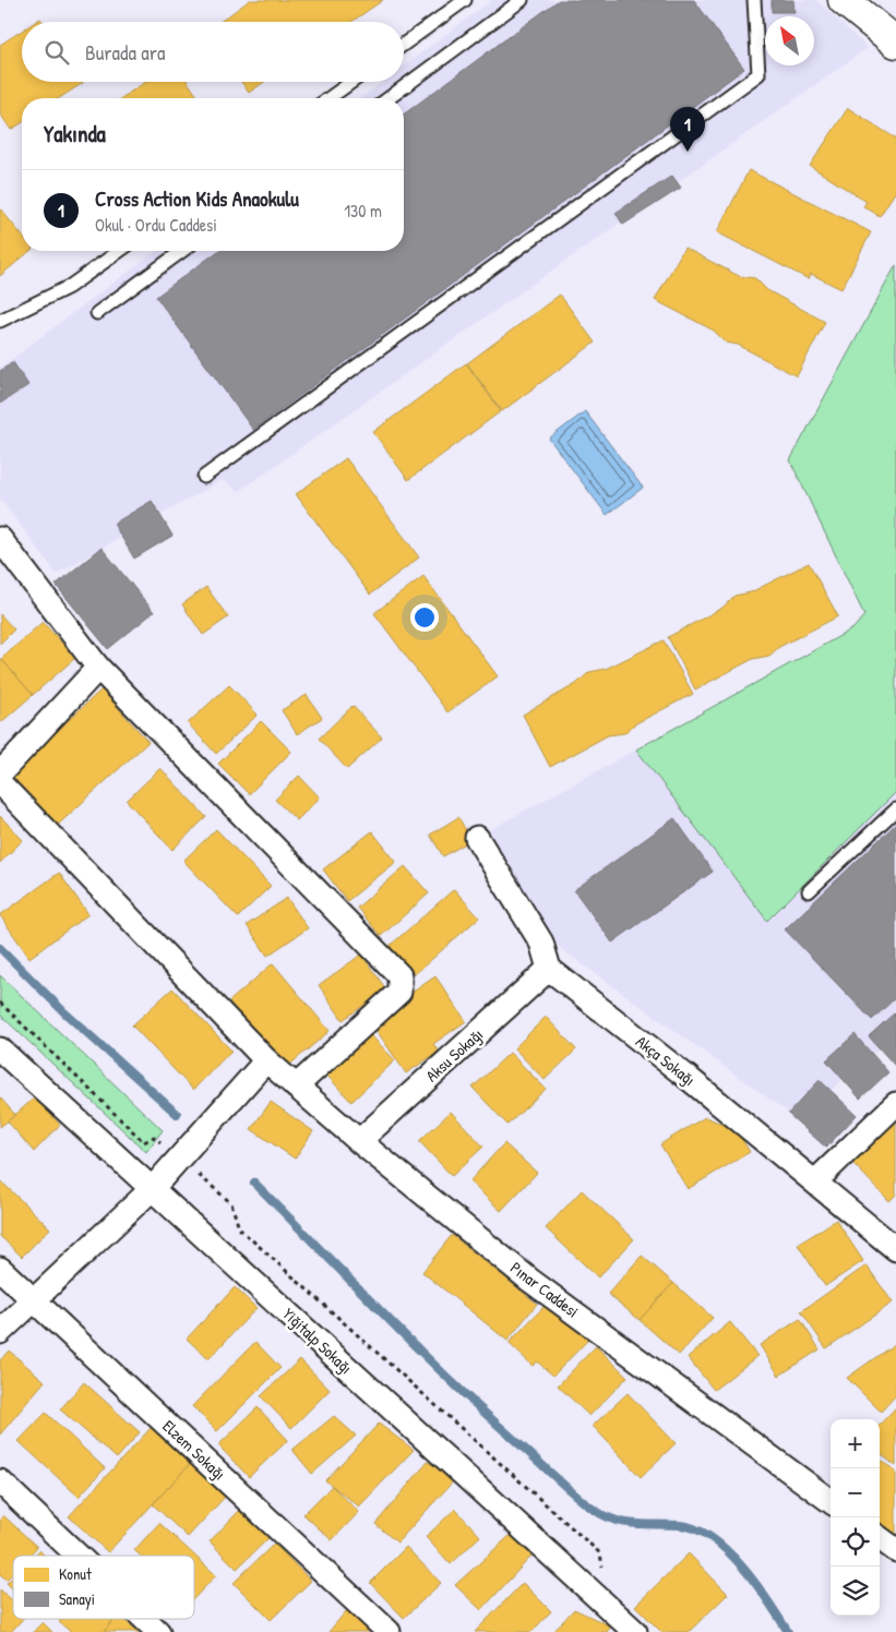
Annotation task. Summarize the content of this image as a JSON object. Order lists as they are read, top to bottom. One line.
{"streets":{"street":["Aksu Sokağı","Akça Sokağı","Pınar Caddesi","Yiğitalp Sokağı","Elzem Sokağı"]},"crossings":[["Aksu Sokağı","Akça Sokağı"],["Aksu Sokağı","Pınar Caddesi"]],"legend":["Konut","Sanayi"],"north":"top left","page":{"search":"Burada ara","heading":"Yakında","pins":"1","list":[{"mark":"1","name":"Cross Action Kids Anaokulu","note":"Okul · Ordu Caddesi","value":"130 m"}],"map_buttons":["+","−"]}}
